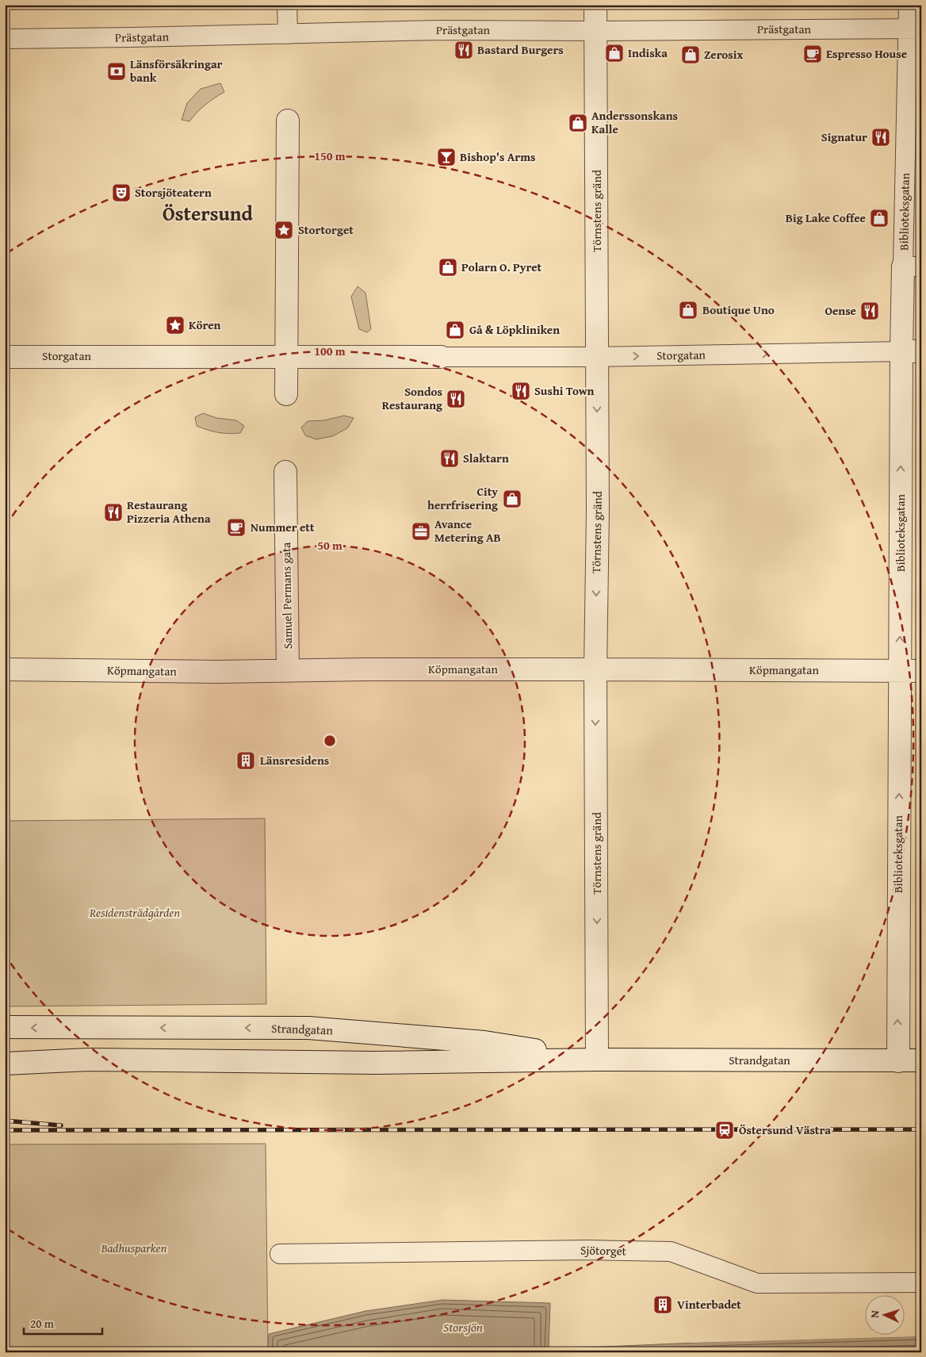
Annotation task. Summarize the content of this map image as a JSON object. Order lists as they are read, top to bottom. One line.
{"streets":{"street":["Prästgatan","Törnstens gränd","Biblioteksgatan","Storgatan","Samuel Permans gata","Köpmangatan","Strandgatan","Sjötorget"]},"crossings":[["Prästgatan","Törnstens gränd"],["Prästgatan","Biblioteksgatan"],["Törnstens gränd","Storgatan"],["Törnstens gränd","Köpmangatan"],["Törnstens gränd","Strandgatan"],["Biblioteksgatan","Storgatan"],["Biblioteksgatan","Köpmangatan"],["Biblioteksgatan","Strandgatan"],["Samuel Permans gata","Köpmangatan"]],"one_way":["Törnstens gränd","Biblioteksgatan"],"districts":["Östersund"],"water":["Storsjön"],"parks":["Residensträdgården","Badhusparken"],"places":{"restaurant":["Bastard Burgers","Signatur","Oense","Sushi Town","Sondos Restaurang","Slaktarn","Restaurang Pizzeria Athena"],"shop":["Indiska","Zerosix","Anderssonskans Kalle","Big Lake Coffee","Polarn O. Pyret","Boutique Uno","Gå & Löpkliniken","City herrfrisering"],"cafe":["Espresso House","Nummer ett"],"bank":["Länsförsäkringar bank"],"bar":["Bishop's Arms"],"theatre":["Storsjöteatern"],"place":["Stortorget","Kören"],"office":["Avance Metering AB"],"building":["Länsresidens","Vinterbadet"],"station":["Östersund Västra"]},"scale_bar":"20 m","north":"left","rings":["150 m","100 m","50 m"]}
